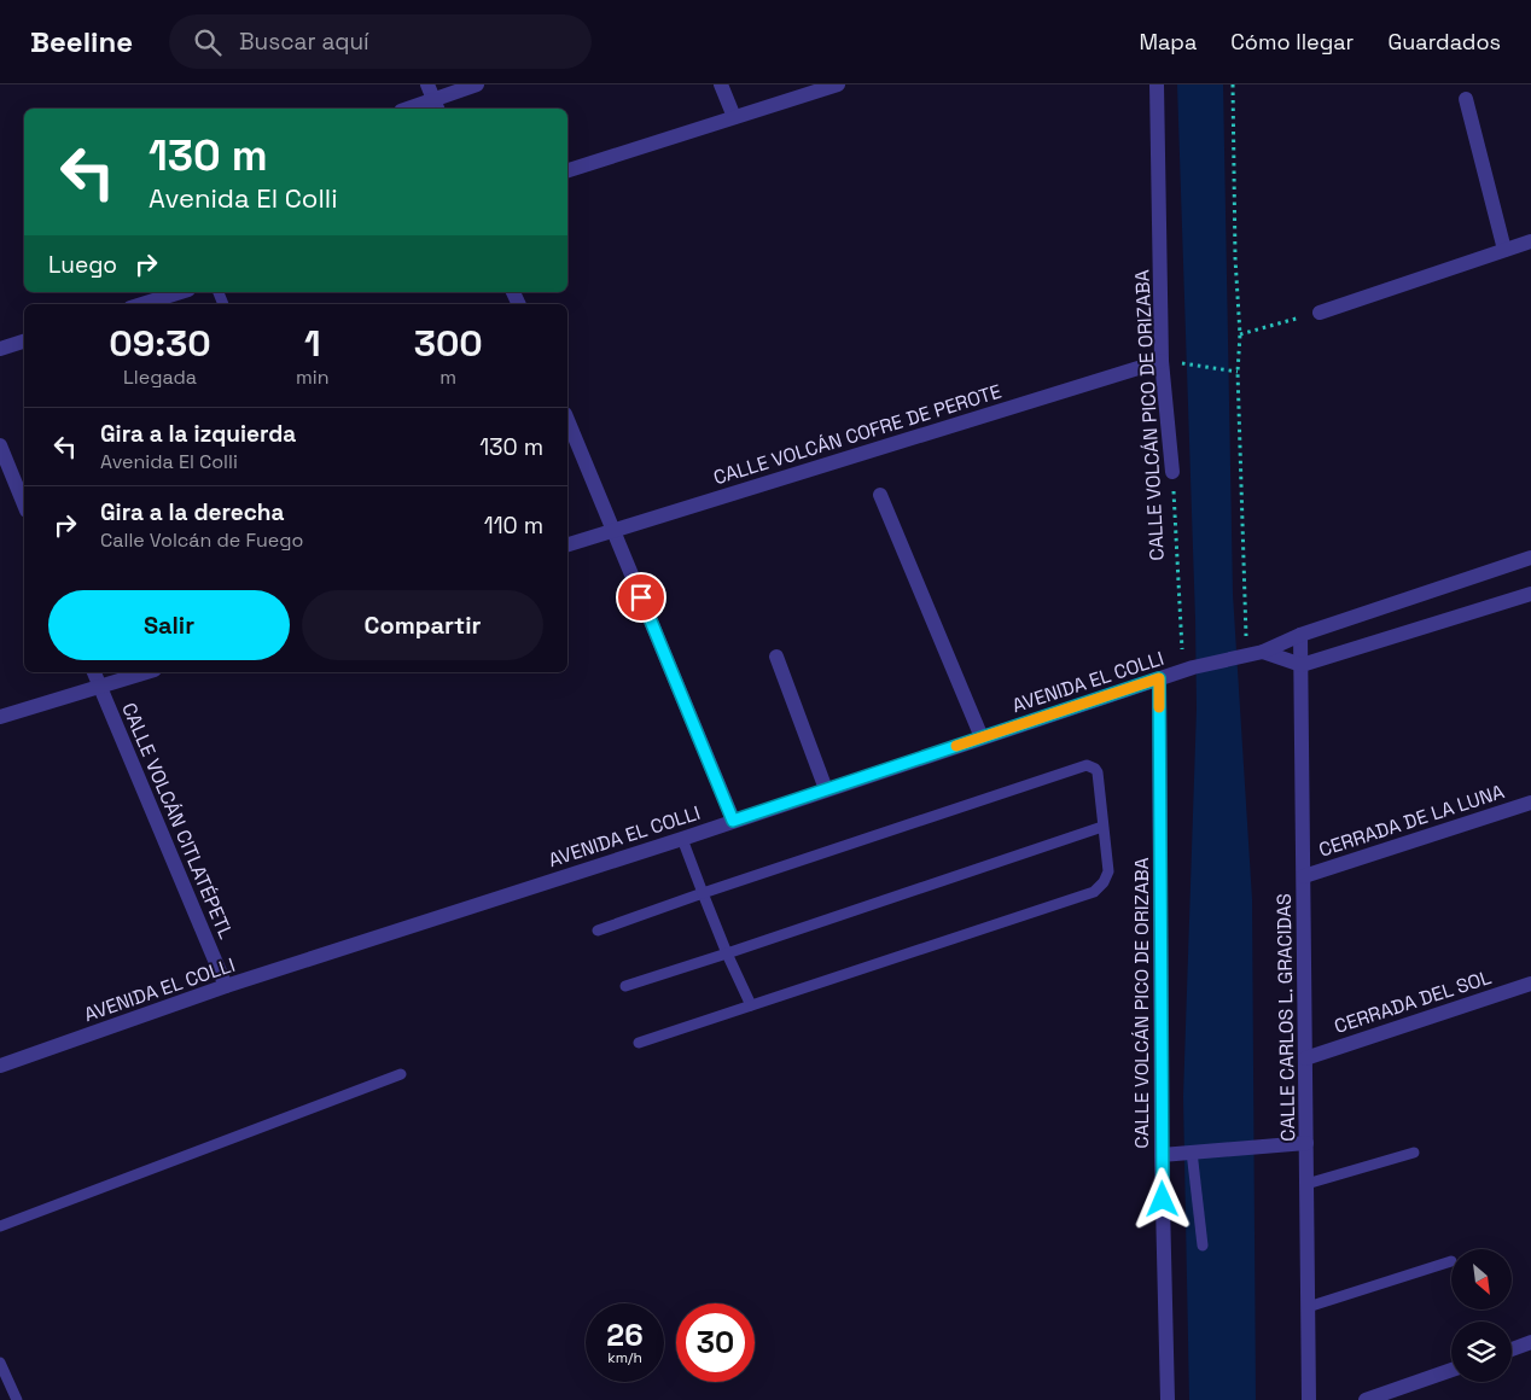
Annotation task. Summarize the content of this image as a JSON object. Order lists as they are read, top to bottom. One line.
{"streets":{"street":["CALLE VOLCÁN PICO DE ORIZABA","CALLE VOLCÁN COFRE DE PEROTE","AVENIDA EL COLLI","CALLE VOLCÁN CITLATÉPETL","CERRADA DE LA LUNA","CERRADA DEL SOL","CALLE CARLOS L. GRACIDAS"]},"crossings":[["CALLE VOLCÁN PICO DE ORIZABA","CALLE VOLCÁN COFRE DE PEROTE"],["CALLE VOLCÁN PICO DE ORIZABA","AVENIDA EL COLLI"],["AVENIDA EL COLLI","CALLE VOLCÁN CITLATÉPETL"],["AVENIDA EL COLLI","CALLE CARLOS L. GRACIDAS"],["CERRADA DE LA LUNA","CALLE CARLOS L. GRACIDAS"],["CERRADA DEL SOL","CALLE CARLOS L. GRACIDAS"]],"north":"bottom right","page":{"header":"Beeline","search":"Buscar aquí","nav":["Mapa","Cómo llegar","Guardados"],"turn":["130 m","Avenida El Colli"],"then":"Luego","eta":["09:30","Llegada","1","min","300","m"],"list":[{"name":"Gira a la izquierda","note":"Avenida El Colli","value":"130 m"},{"name":"Gira a la derecha","note":"Calle Volcán de Fuego","value":"110 m"}],"buttons":["Salir","Compartir"],"speed":"26 km/h","limit":"30"}}
